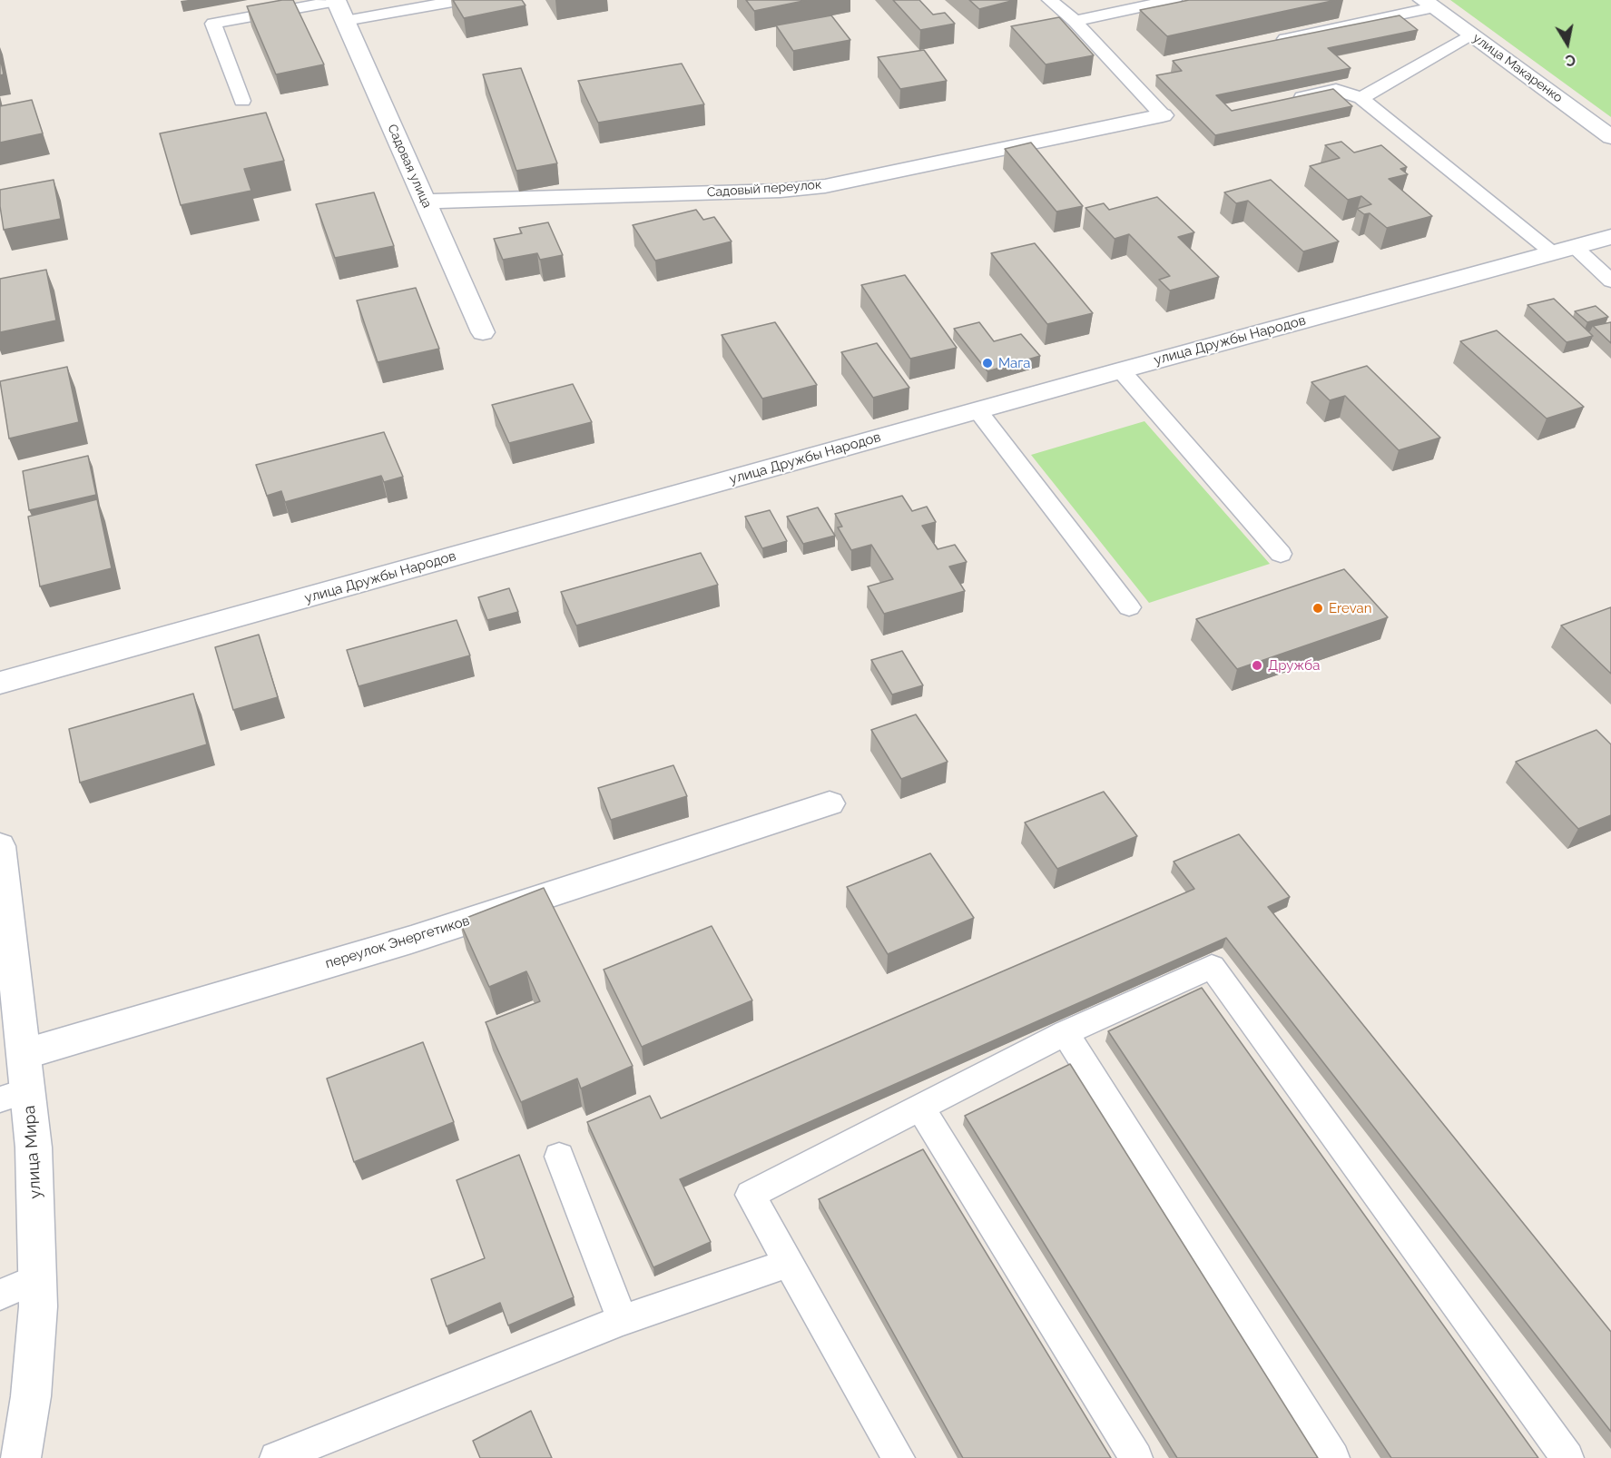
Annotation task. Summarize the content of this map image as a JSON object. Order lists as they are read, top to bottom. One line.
{"streets":{"street":["улица Макаренко","Садовая улица","Садовый переулок","улица Дружбы Народов","переулок Энергетиков","улица Мира"]},"crossings":[["Садовая улица","Садовый переулок"],["переулок Энергетиков","улица Мира"]],"places":["Мага","Erevan","Дружба"],"north":"bottom"}
